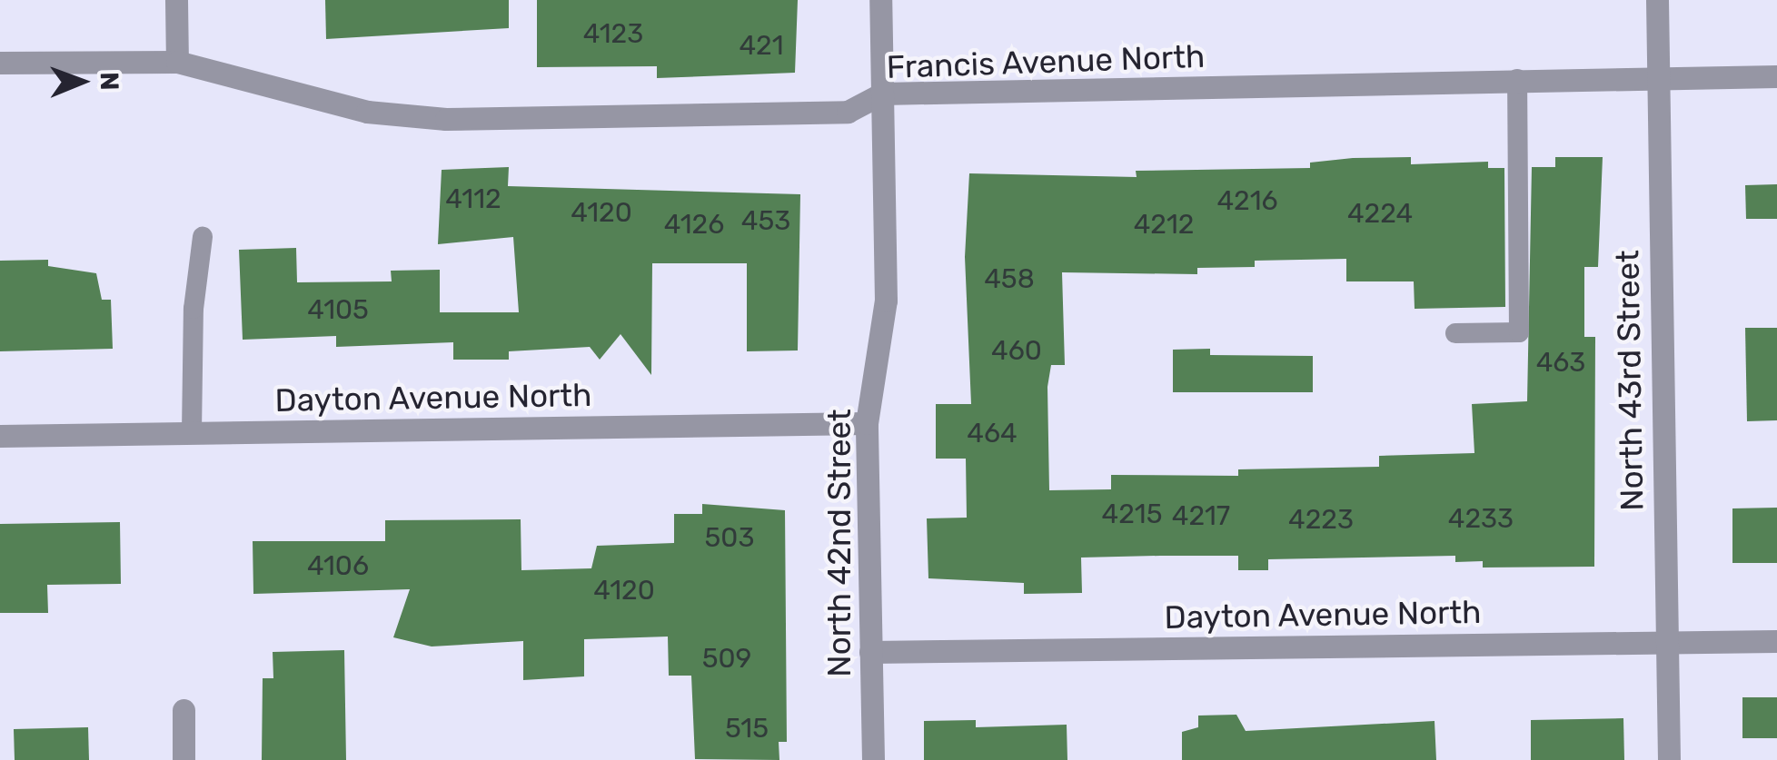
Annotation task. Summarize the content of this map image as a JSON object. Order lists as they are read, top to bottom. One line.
{"streets":{"street":["Francis Avenue North","North 43rd Street","Dayton Avenue North","North 42nd Street"]},"crossings":[["Francis Avenue North","North 43rd Street"],["Francis Avenue North","North 42nd Street"],["North 43rd Street","Dayton Avenue North"],["Dayton Avenue North","North 42nd Street"]],"house_numbers":["4123","421","4112","4216","4120","4224","453","4126","4212","458","4105","460","463","464","4215","4217","4233","4223","503","4106","4120","509","515"],"north":"right"}
